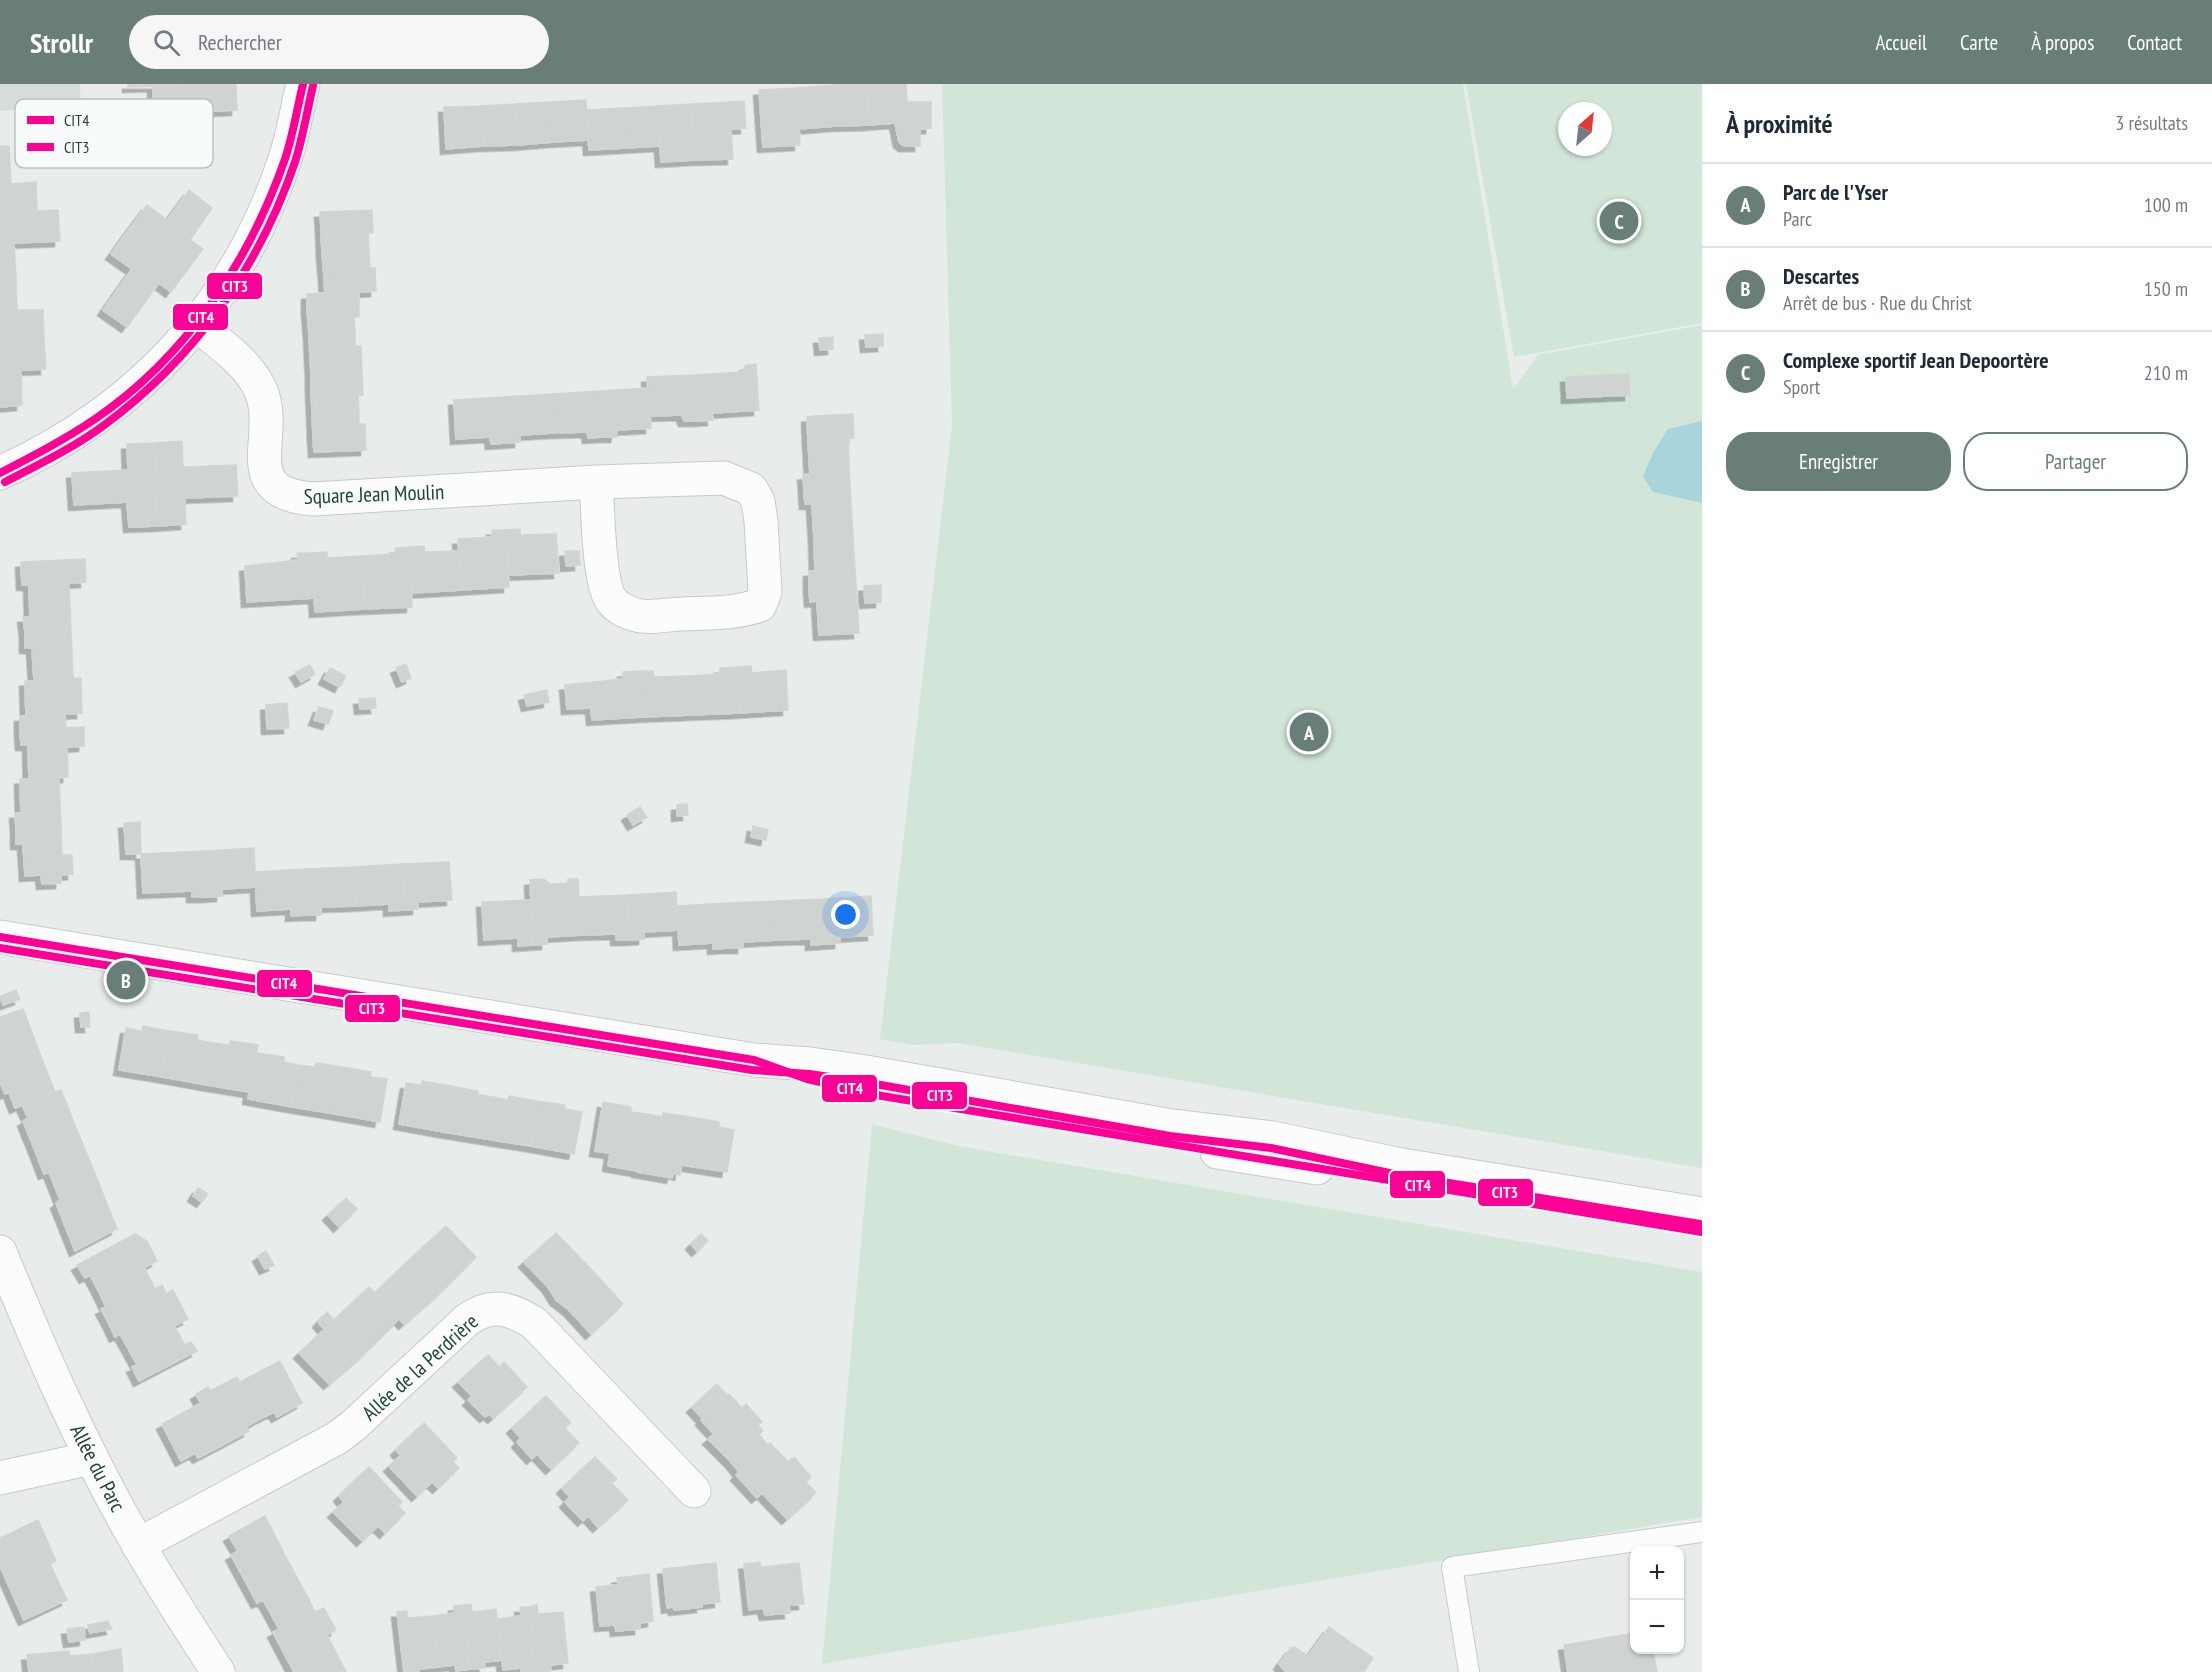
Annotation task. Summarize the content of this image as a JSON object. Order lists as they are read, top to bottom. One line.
{"streets":{"street":["Square Jean Moulin","Allée de la Perdrière","Allée du Parc"]},"crossings":[["Allée de la Perdrière","Allée du Parc"]],"lines":["transit line CIT4","transit line CIT3"],"legend":["CIT4","CIT3"],"north":"top right","page":{"header":"Strollr","search":"Rechercher","nav":["Accueil","Carte","À propos","Contact"],"heading":["À proximité","3 résultats"],"list":[{"mark":"A","name":"Parc de l'Yser","note":"Parc","value":"100 m"},{"mark":"B","name":"Descartes","note":"Arrêt de bus · Rue du Christ","value":"150 m"},{"mark":"C","name":"Complexe sportif Jean Depoortère","note":"Sport","value":"210 m"}],"pins":["C","A","B"],"buttons":["Enregistrer","Partager"],"map_buttons":["+","−"]}}
